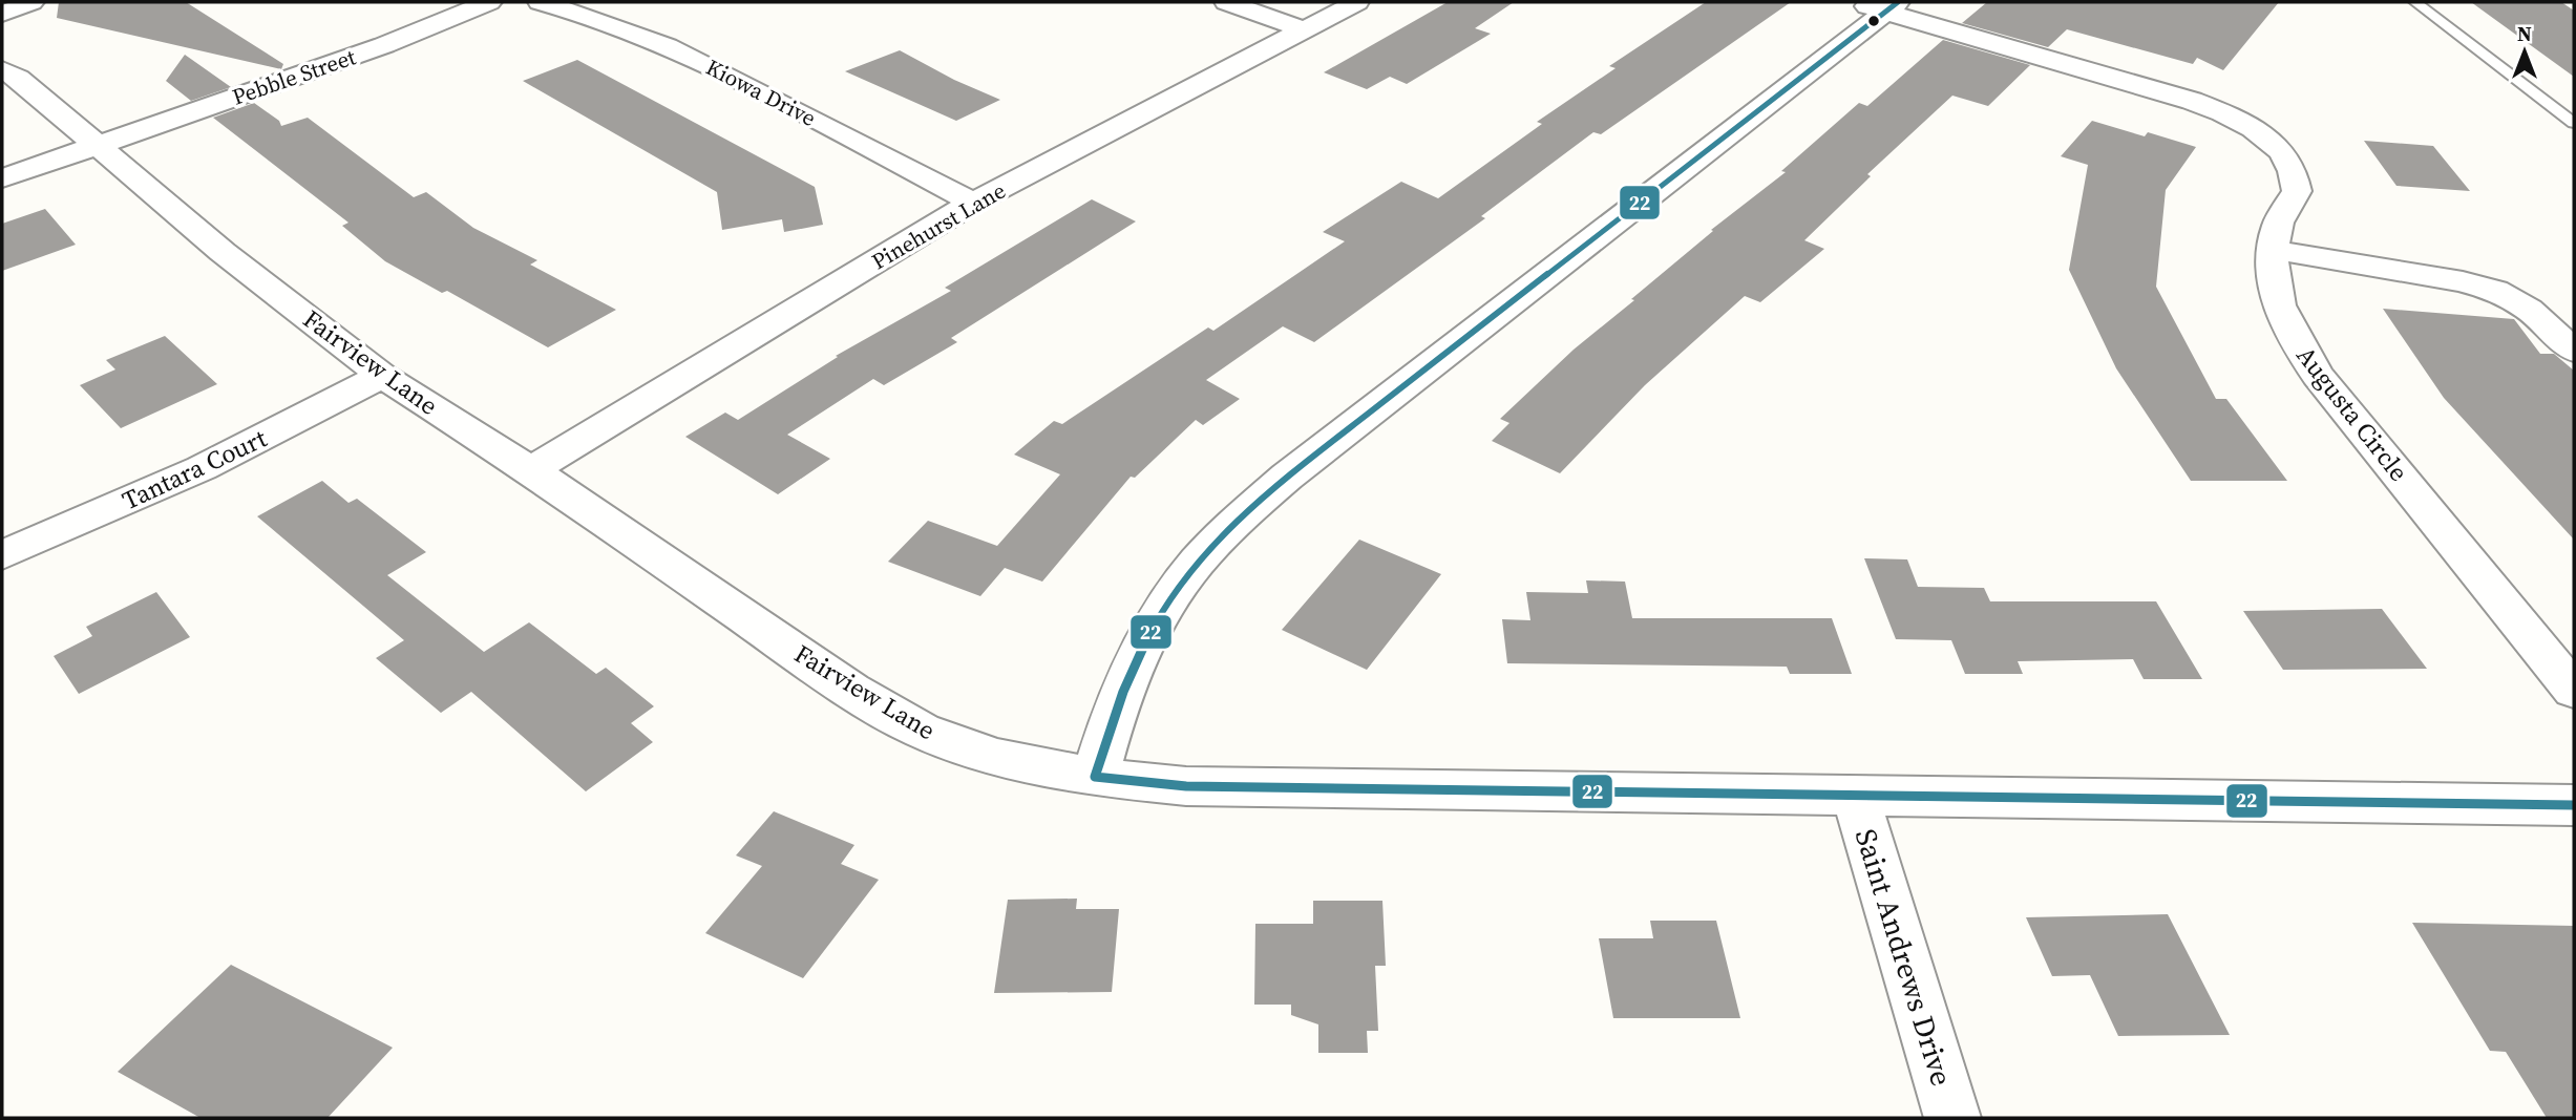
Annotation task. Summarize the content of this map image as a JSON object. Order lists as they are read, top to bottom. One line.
{"streets":{"street":["Pebble Street","Kiowa Drive","Pinehurst Lane","Fairview Lane","Augusta Circle","Tantara Court","Saint Andrews Drive"]},"crossings":[["Pebble Street","Fairview Lane"],["Kiowa Drive","Pinehurst Lane"],["Pinehurst Lane","Fairview Lane"],["Fairview Lane","Tantara Court"],["Fairview Lane","Saint Andrews Drive"]],"lines":["transit line 22"],"north":"top"}
